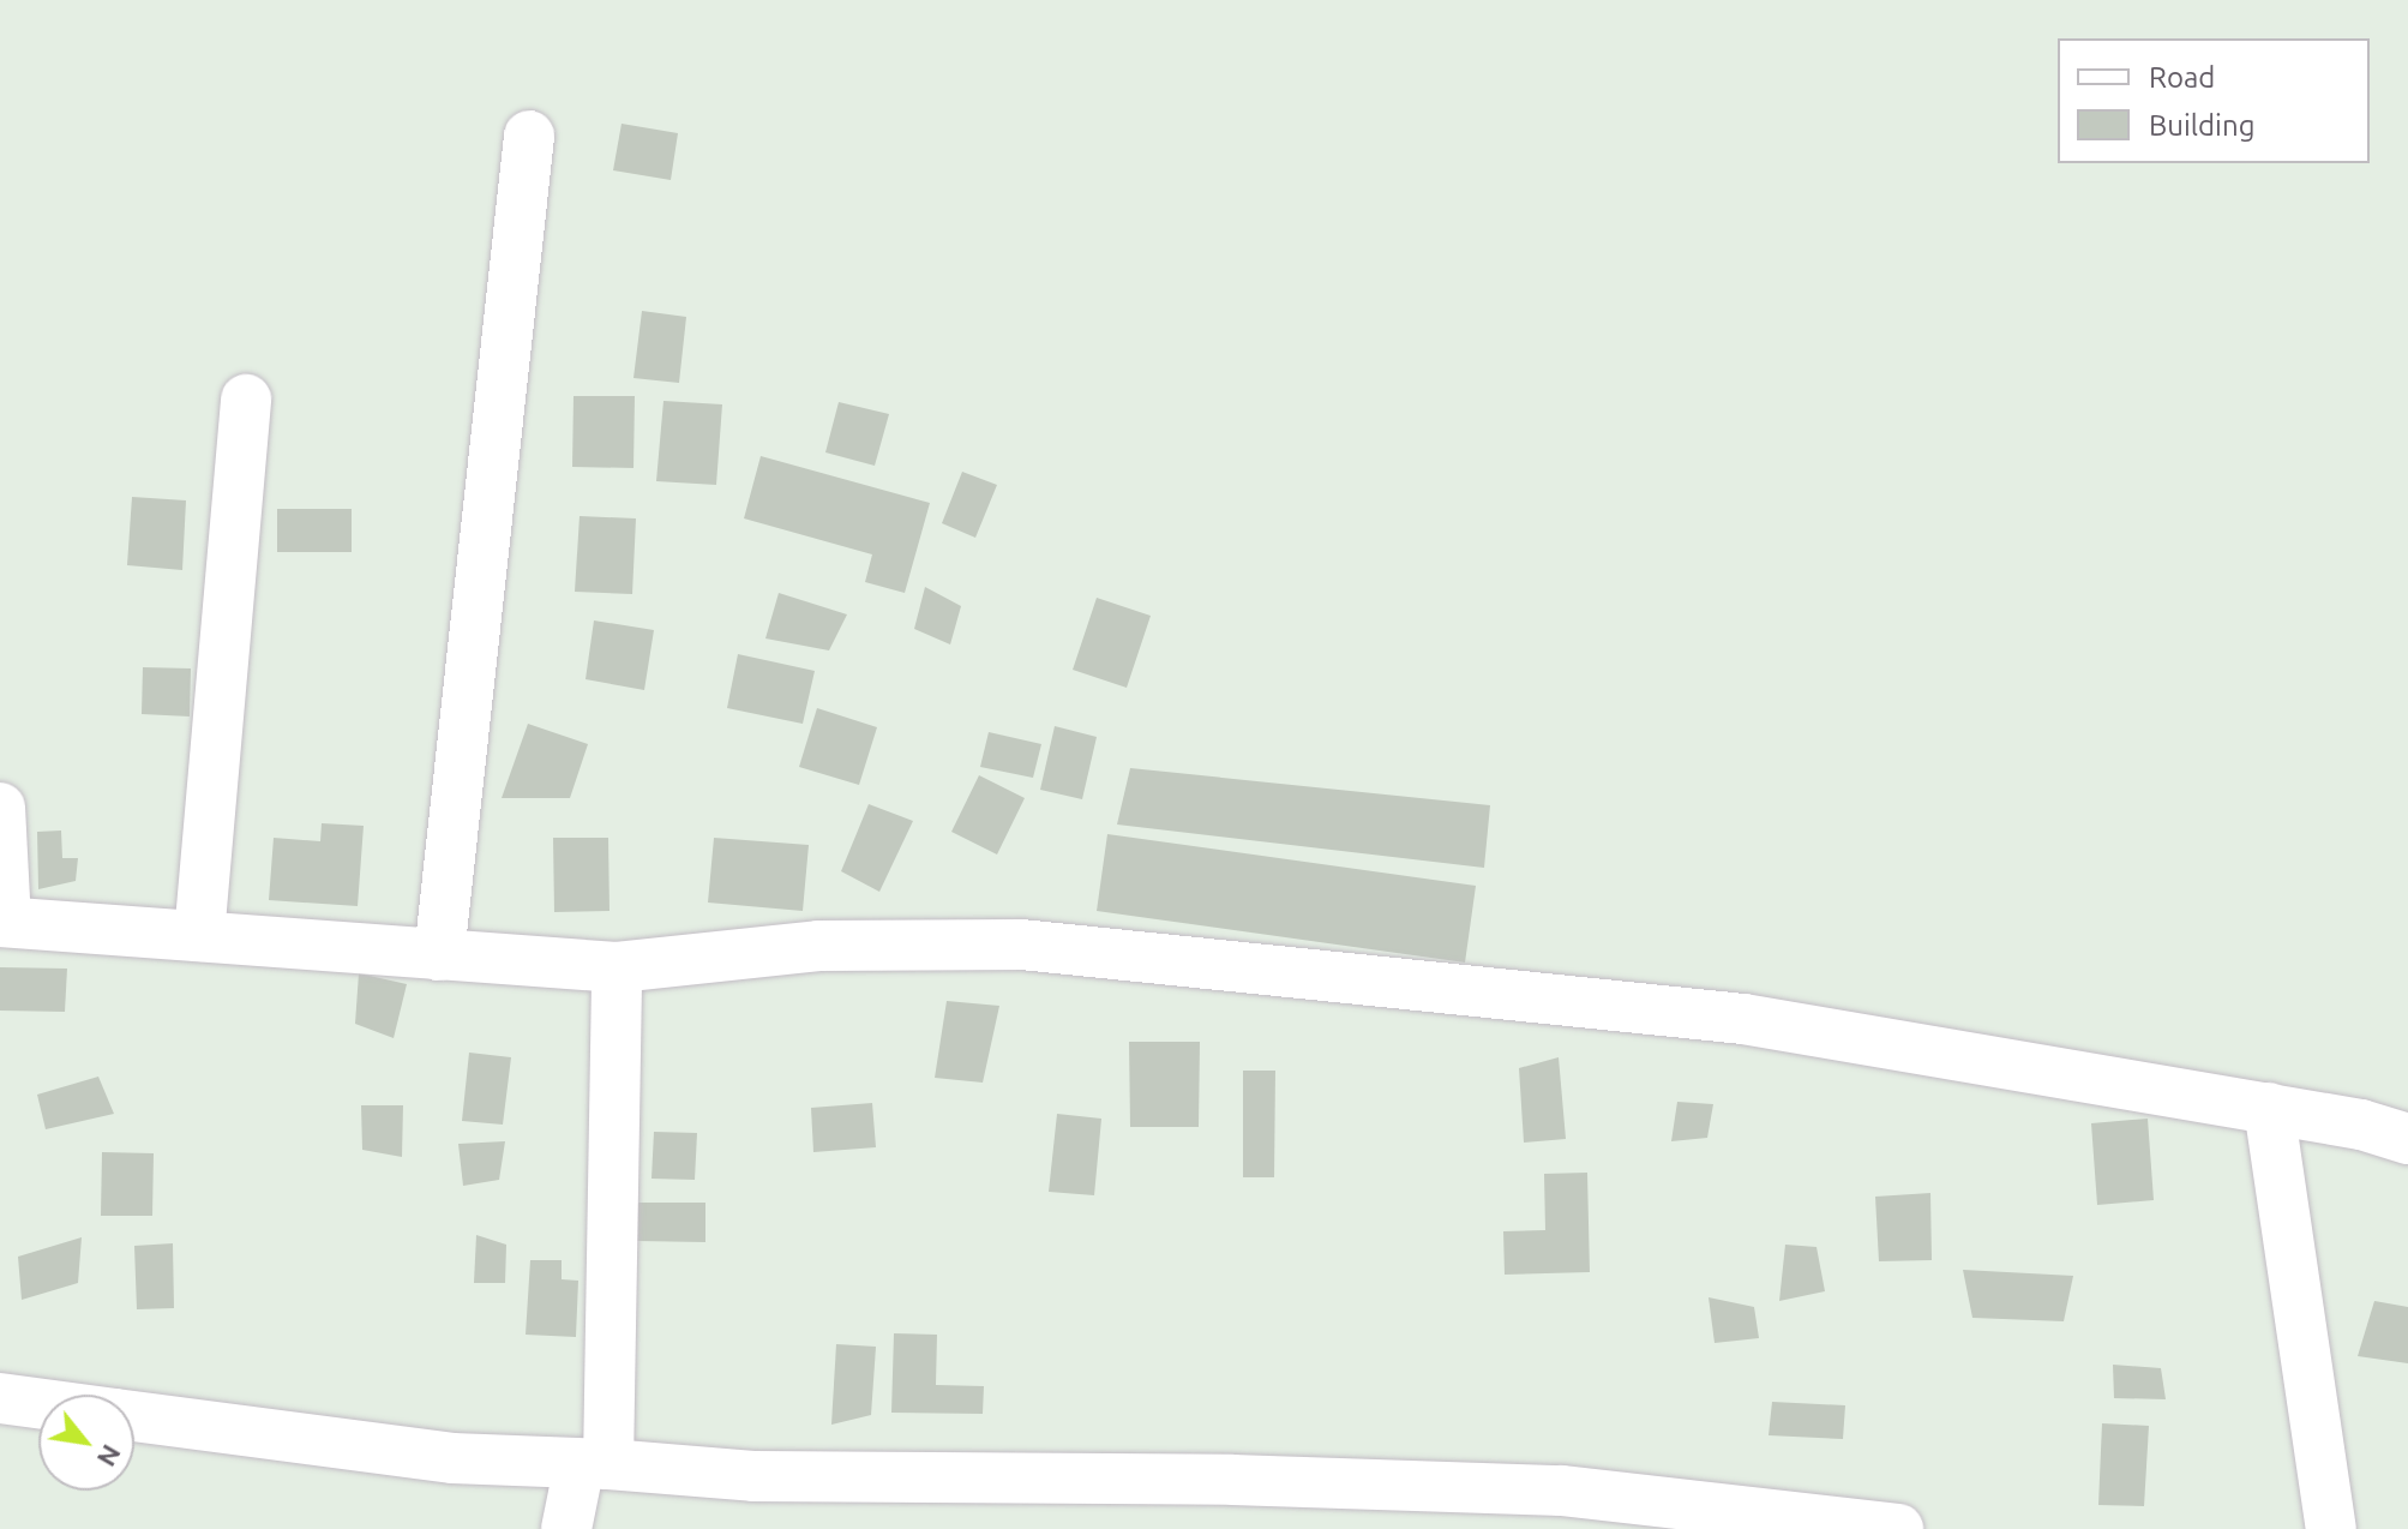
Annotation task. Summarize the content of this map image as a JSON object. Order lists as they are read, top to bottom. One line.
{"legend":["Road","Building"],"north":"bottom right"}
